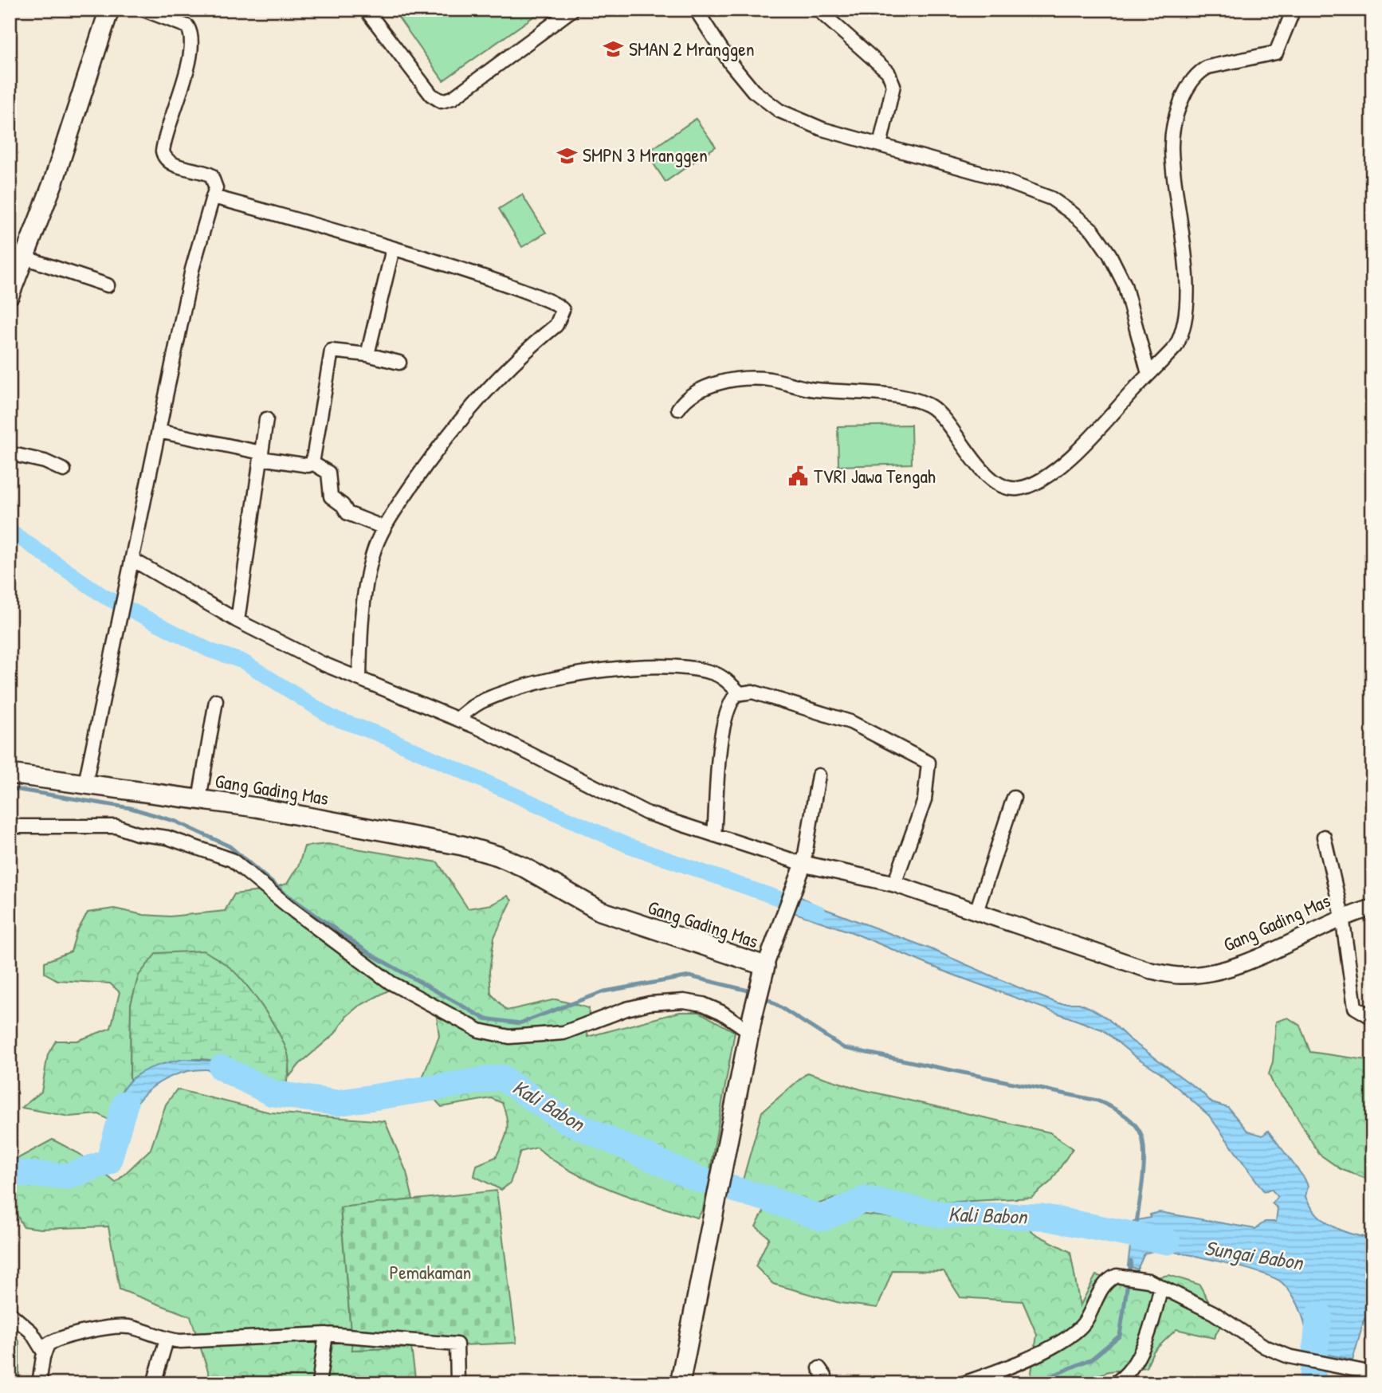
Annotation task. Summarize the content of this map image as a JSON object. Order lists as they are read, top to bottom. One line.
{"streets":{"main road":["Gang Gading Mas"]},"water":["Kali Babon","Sungai Babon"],"parks":["Pemakaman"],"places":{"school or university":["SMAN 2 Mranggen","SMPN 3 Mranggen"],"public building":["TVRI Jawa Tengah"]}}
